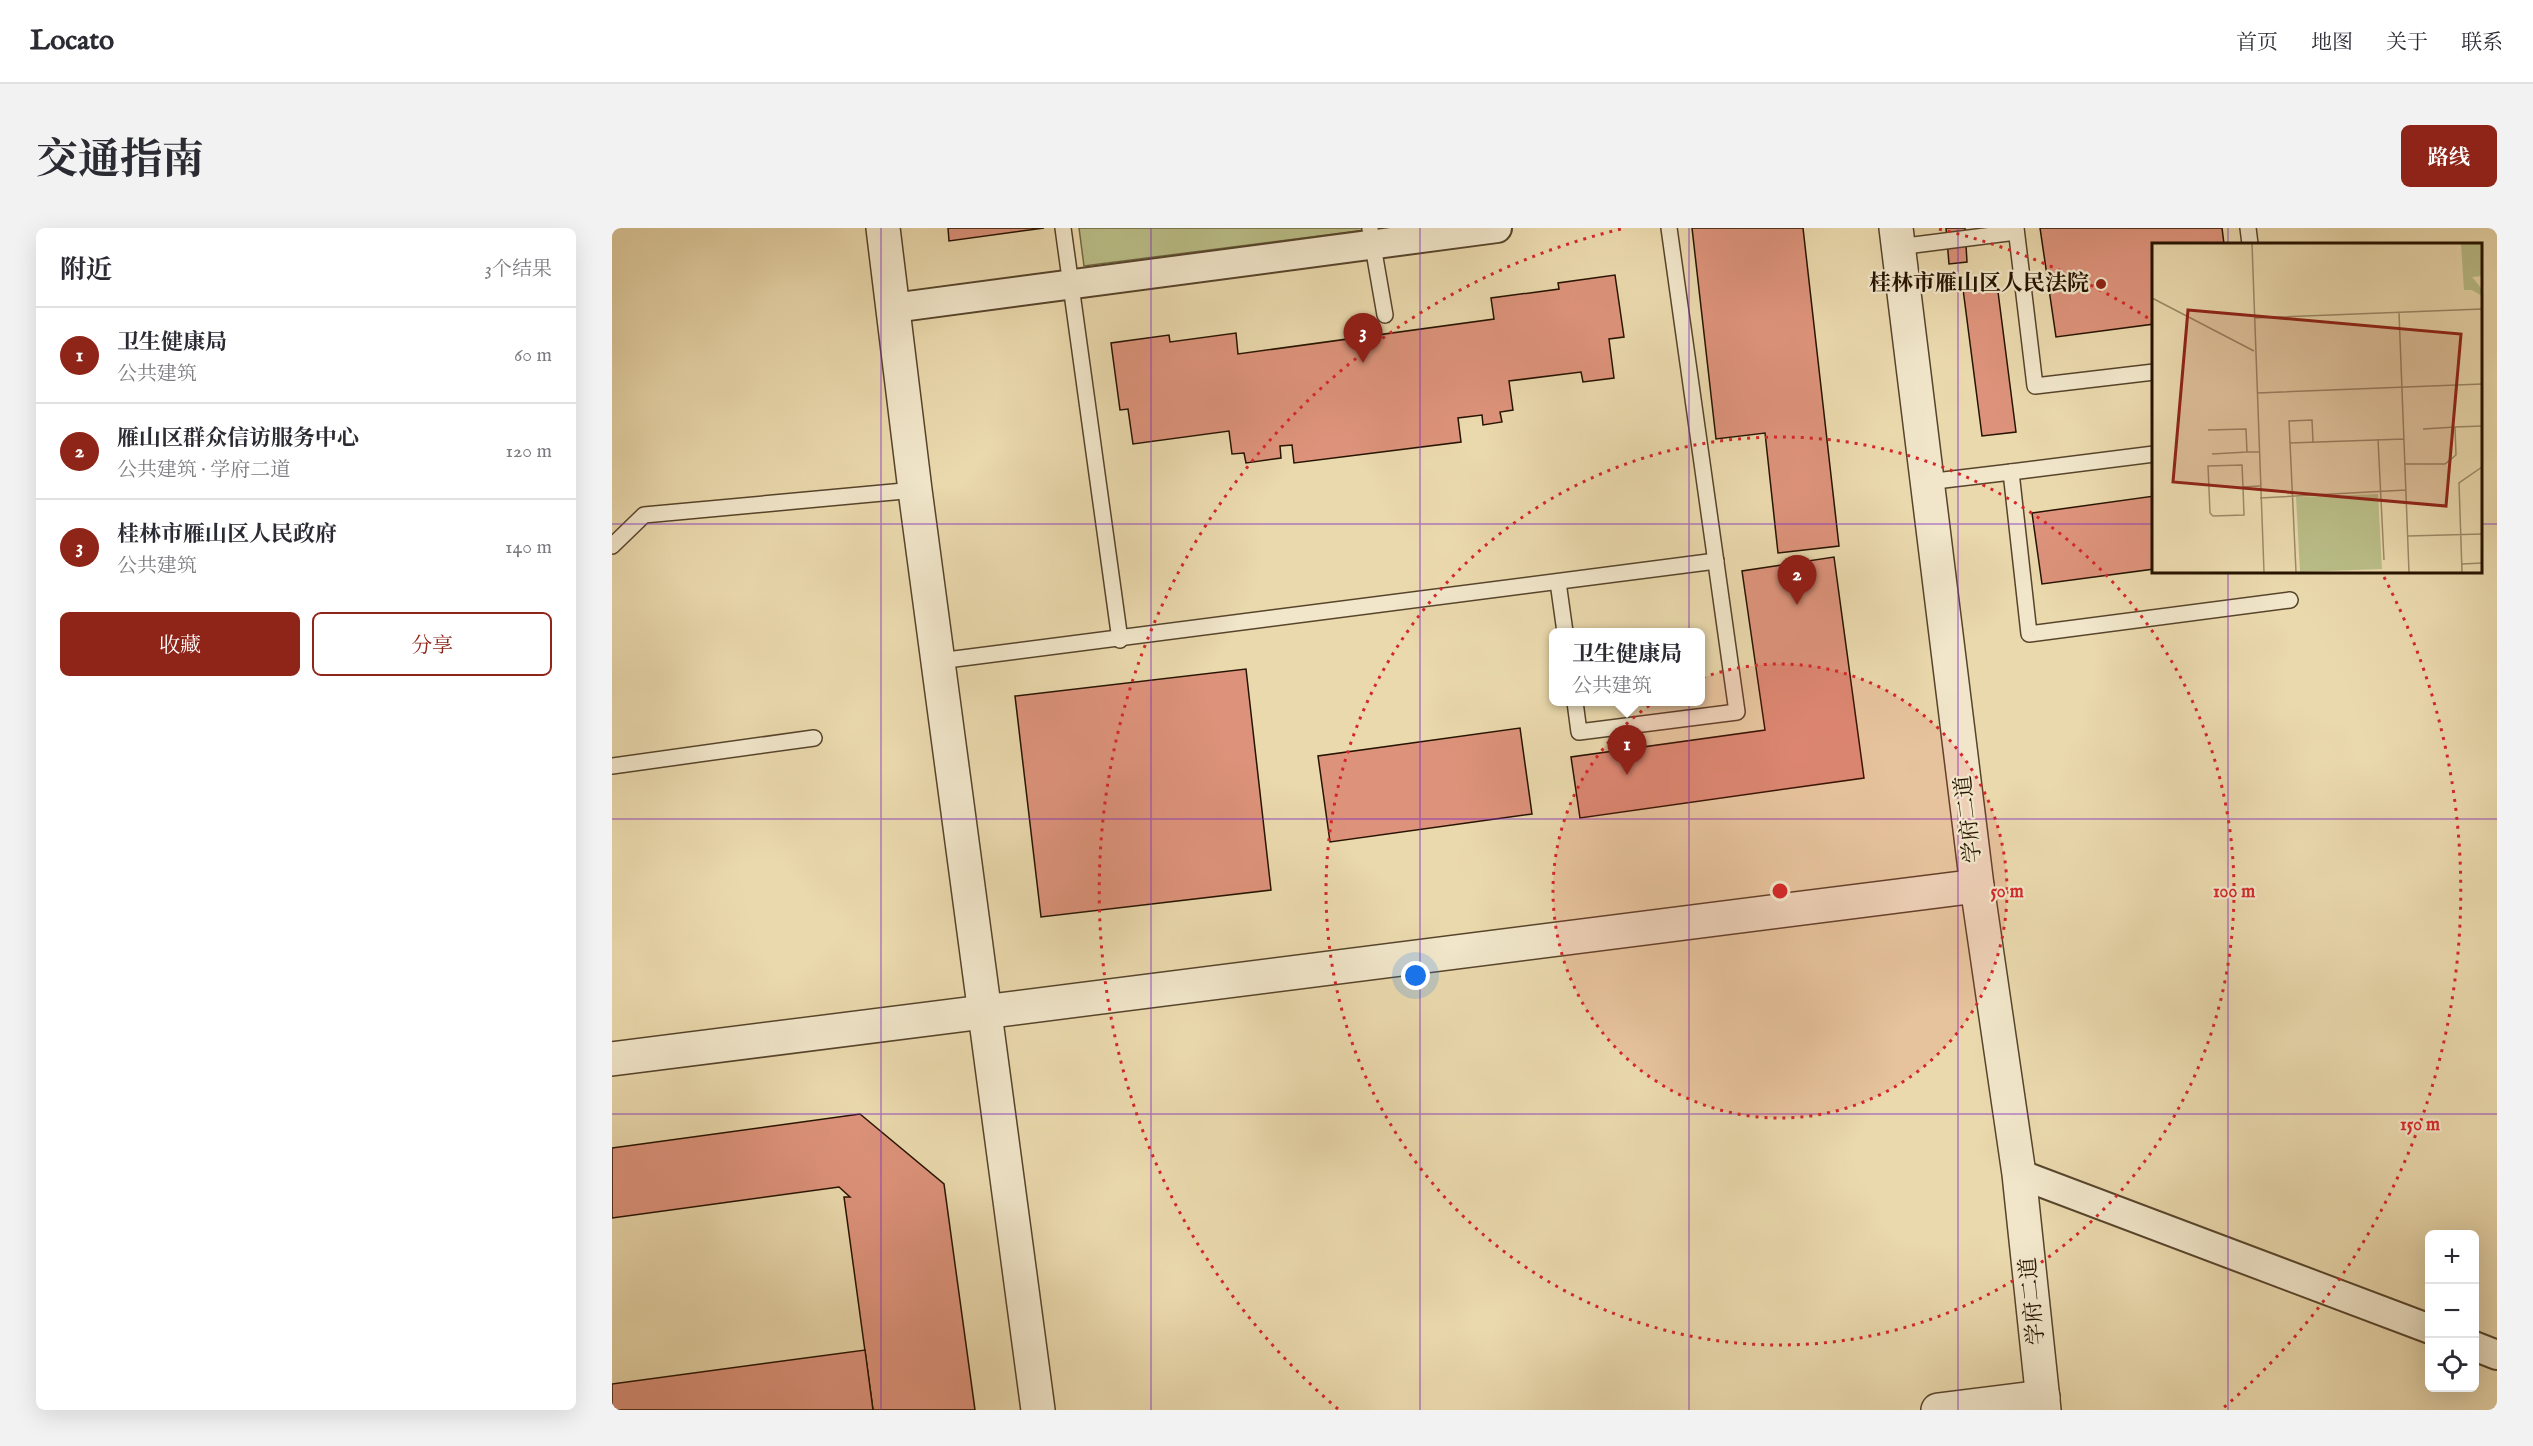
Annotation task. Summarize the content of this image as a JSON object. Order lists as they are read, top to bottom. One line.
{"streets":{"street":["学府二道"]},"places":["桂林市雁山区人民法院"],"page":{"header":"Locato","nav":["首页","地图","关于","联系"],"title":"交通指南","buttons":["路线",["收藏","分享"]],"heading":["附近","3个结果"],"list":[{"mark":"1","name":"卫生健康局","note":"公共建筑","value":"60 m"},{"mark":"2","name":"雁山区群众信访服务中心","note":"公共建筑 · 学府二道","value":"120 m"},{"mark":"3","name":"桂林市雁山区人民政府","note":"公共建筑","value":"140 m"}],"pins":["3","2","1"],"popup":["卫生健康局","公共建筑"],"map_buttons":["+","−"]},"rings":["50 m","100 m","150 m"]}
